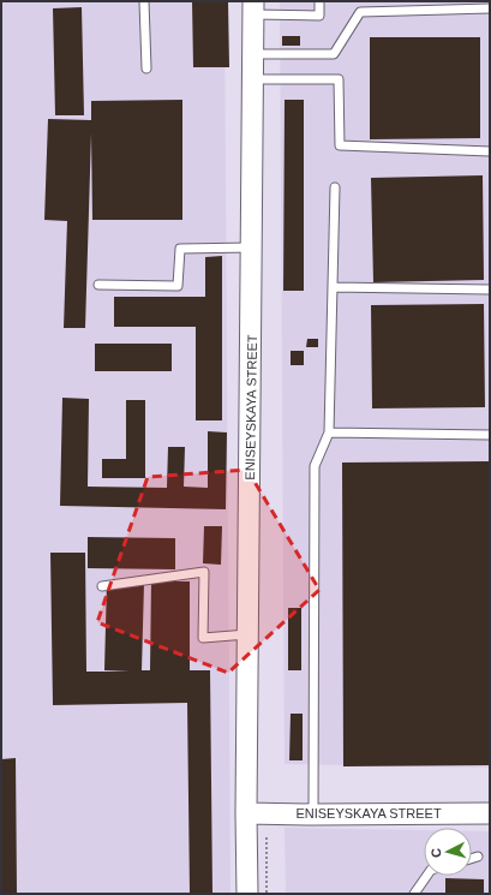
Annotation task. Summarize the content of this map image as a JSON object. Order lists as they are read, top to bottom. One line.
{"streets":{"street":["ENISEYSKAYA STREET"]},"north":"left"}
